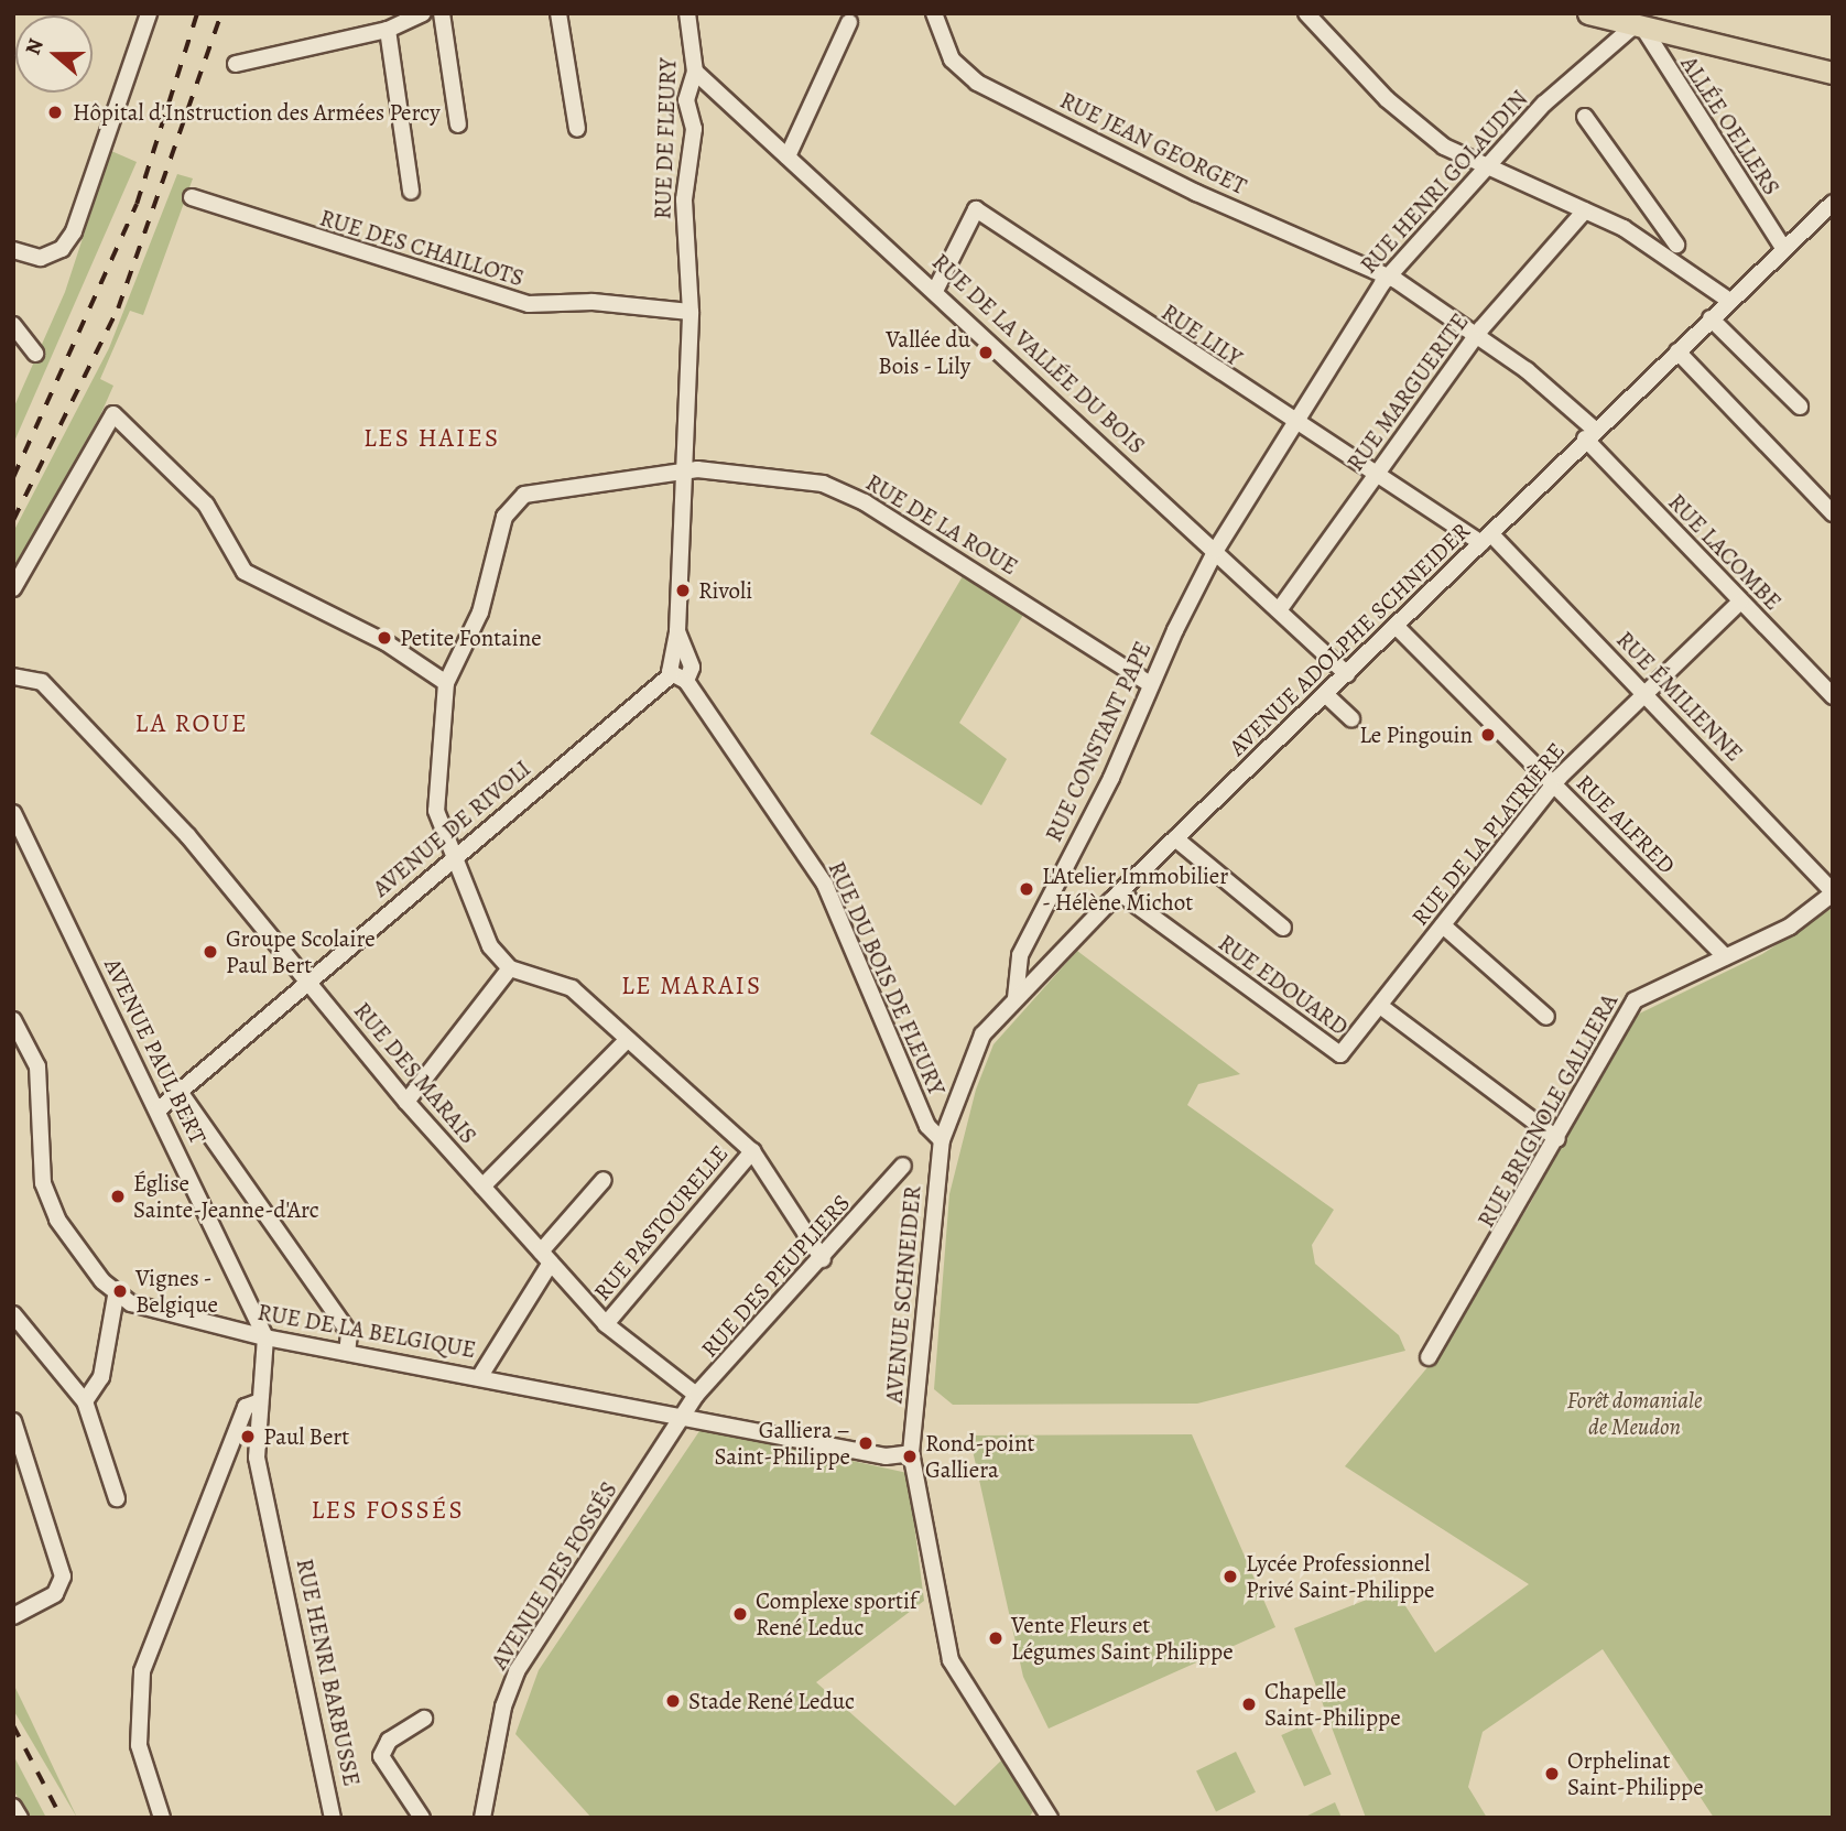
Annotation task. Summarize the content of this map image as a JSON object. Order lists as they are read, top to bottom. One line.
{"streets":{"street":["ALLÉE OELLERS","RUE DE FLEURY","RUE JEAN GEORGET","RUE HENRI GOLAUDIN","RUE DES CHAILLOTS","RUE LILY","RUE DE LA VALLÉE DU BOIS","RUE MARGUERITE","RUE DE LA ROUE","RUE LACOMBE","AVENUE ADOLPHE SCHNEIDER","RUE ÉMILIENNE","RUE CONSTANT PAPE","RUE ALFRED","AVENUE DE RIVOLI","RUE DE LA PLATRIÈRE","RUE DU BOIS DE FLEURY","RUE EDOUARD","AVENUE PAUL BERT","RUE DES MARAIS","RUE BRIGNOLE GALLIERA","RUE PASTOURELLE","RUE DES PEUPLIERS","AVENUE SCHNEIDER","RUE DE LA BELGIQUE","AVENUE DES FOSSÉS","RUE HENRI BARBUSSE"]},"crossings":[["ALLÉE OELLERS","RUE HENRI GOLAUDIN"],["ALLÉE OELLERS","AVENUE ADOLPHE SCHNEIDER"],["RUE DE FLEURY","RUE DES CHAILLOTS"],["RUE DE FLEURY","RUE DE LA VALLÉE DU BOIS"],["RUE JEAN GEORGET","RUE HENRI GOLAUDIN"],["RUE JEAN GEORGET","RUE MARGUERITE"],["RUE JEAN GEORGET","RUE LACOMBE"],["RUE HENRI GOLAUDIN","RUE LILY"],["RUE HENRI GOLAUDIN","RUE DE LA VALLÉE DU BOIS"],["RUE HENRI GOLAUDIN","RUE CONSTANT PAPE"],["RUE LILY","RUE DE LA VALLÉE DU BOIS"],["RUE LILY","RUE MARGUERITE"],["RUE LILY","AVENUE ADOLPHE SCHNEIDER"],["RUE LILY","RUE ÉMILIENNE"],["RUE DE LA VALLÉE DU BOIS","RUE MARGUERITE"],["RUE DE LA VALLÉE DU BOIS","AVENUE ADOLPHE SCHNEIDER"],["RUE DE LA VALLÉE DU BOIS","RUE CONSTANT PAPE"],["RUE MARGUERITE","RUE LACOMBE"],["RUE DE LA ROUE","RUE CONSTANT PAPE"],["RUE LACOMBE","AVENUE ADOLPHE SCHNEIDER"],["RUE LACOMBE","RUE DE LA PLATRIÈRE"],["AVENUE ADOLPHE SCHNEIDER","RUE ÉMILIENNE"],["AVENUE ADOLPHE SCHNEIDER","RUE CONSTANT PAPE"],["AVENUE ADOLPHE SCHNEIDER","RUE ALFRED"],["AVENUE ADOLPHE SCHNEIDER","RUE DU BOIS DE FLEURY"],["AVENUE ADOLPHE SCHNEIDER","RUE EDOUARD"],["AVENUE ADOLPHE SCHNEIDER","AVENUE SCHNEIDER"],["RUE ÉMILIENNE","RUE DE LA PLATRIÈRE"],["RUE ÉMILIENNE","RUE BRIGNOLE GALLIERA"],["RUE ALFRED","RUE DE LA PLATRIÈRE"],["RUE ALFRED","RUE BRIGNOLE GALLIERA"],["AVENUE DE RIVOLI","RUE DU BOIS DE FLEURY"],["AVENUE DE RIVOLI","AVENUE PAUL BERT"],["AVENUE DE RIVOLI","RUE DES MARAIS"],["RUE DE LA PLATRIÈRE","RUE EDOUARD"],["RUE DU BOIS DE FLEURY","AVENUE SCHNEIDER"],["RUE EDOUARD","RUE BRIGNOLE GALLIERA"],["AVENUE PAUL BERT","RUE DE LA BELGIQUE"],["RUE DES MARAIS","RUE PASTOURELLE"],["RUE DES MARAIS","RUE DES PEUPLIERS"],["RUE DES PEUPLIERS","RUE DE LA BELGIQUE"],["RUE DES PEUPLIERS","AVENUE DES FOSSÉS"],["AVENUE SCHNEIDER","RUE DE LA BELGIQUE"],["RUE DE LA BELGIQUE","AVENUE DES FOSSÉS"]],"districts":["LES HAIES","LA ROUE","LE MARAIS","LES FOSSÉS"],"parks":["Forêt domaniale de Meudon"],"places":["Hôpital d'Instruction des Armées Percy","Vallée du Bois - Lily","Rivoli","Petite Fontaine","Le Pingouin","L'Atelier Immobilier - Hélène Michot","Groupe Scolaire Paul Bert","Église Sainte-Jeanne-d'Arc","Vignes - Belgique","Paul Bert","Galliera – Saint-Philippe","Rond-point Galliera","Lycée Professionnel Privé Saint-Philippe","Complexe sportif René Leduc","Vente Fleurs et Légumes Saint Philippe","Stade René Leduc","Chapelle Saint-Philippe","Orphelinat Saint-Philippe"],"north":"left"}
